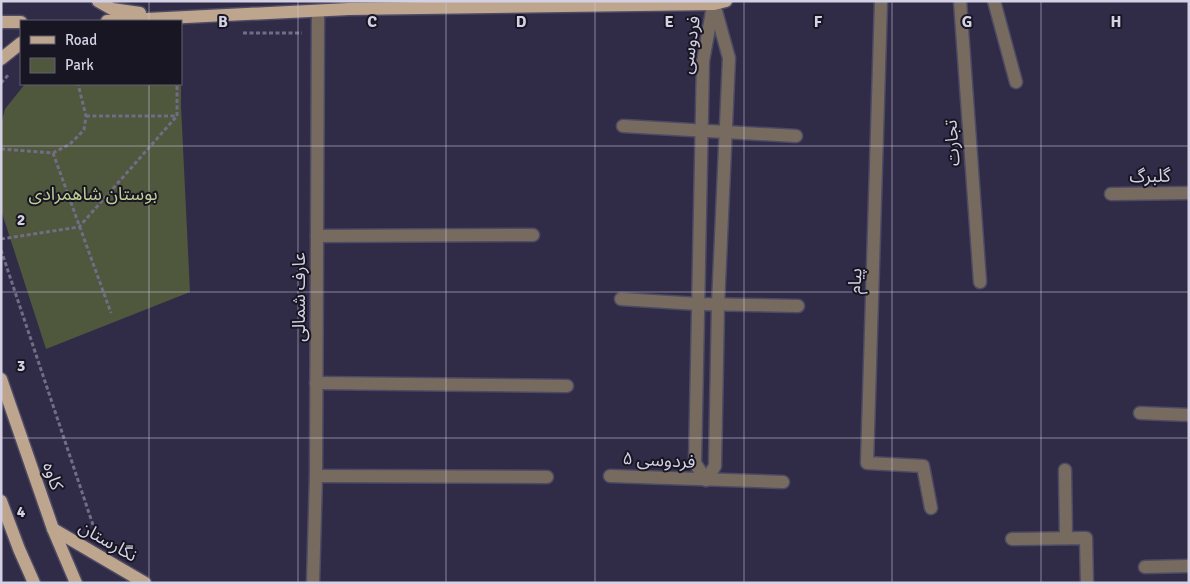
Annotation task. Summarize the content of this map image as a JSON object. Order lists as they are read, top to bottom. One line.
{"streets":{"main road":["کاوه","نگارستان"],"street":["فردوسی","تجارت","گلبرگ","پیام","عارف شمالی","فردوسی ۵"]},"crossings":[["فردوسی","فردوسی ۵"],["کاوه","نگارستان"]],"parks":["بوستان شاهمرادی"],"legend":["Road","Park"],"grid":{"columns":["B","C","D","E","F","G","H"],"rows":["2","3","4"]}}
